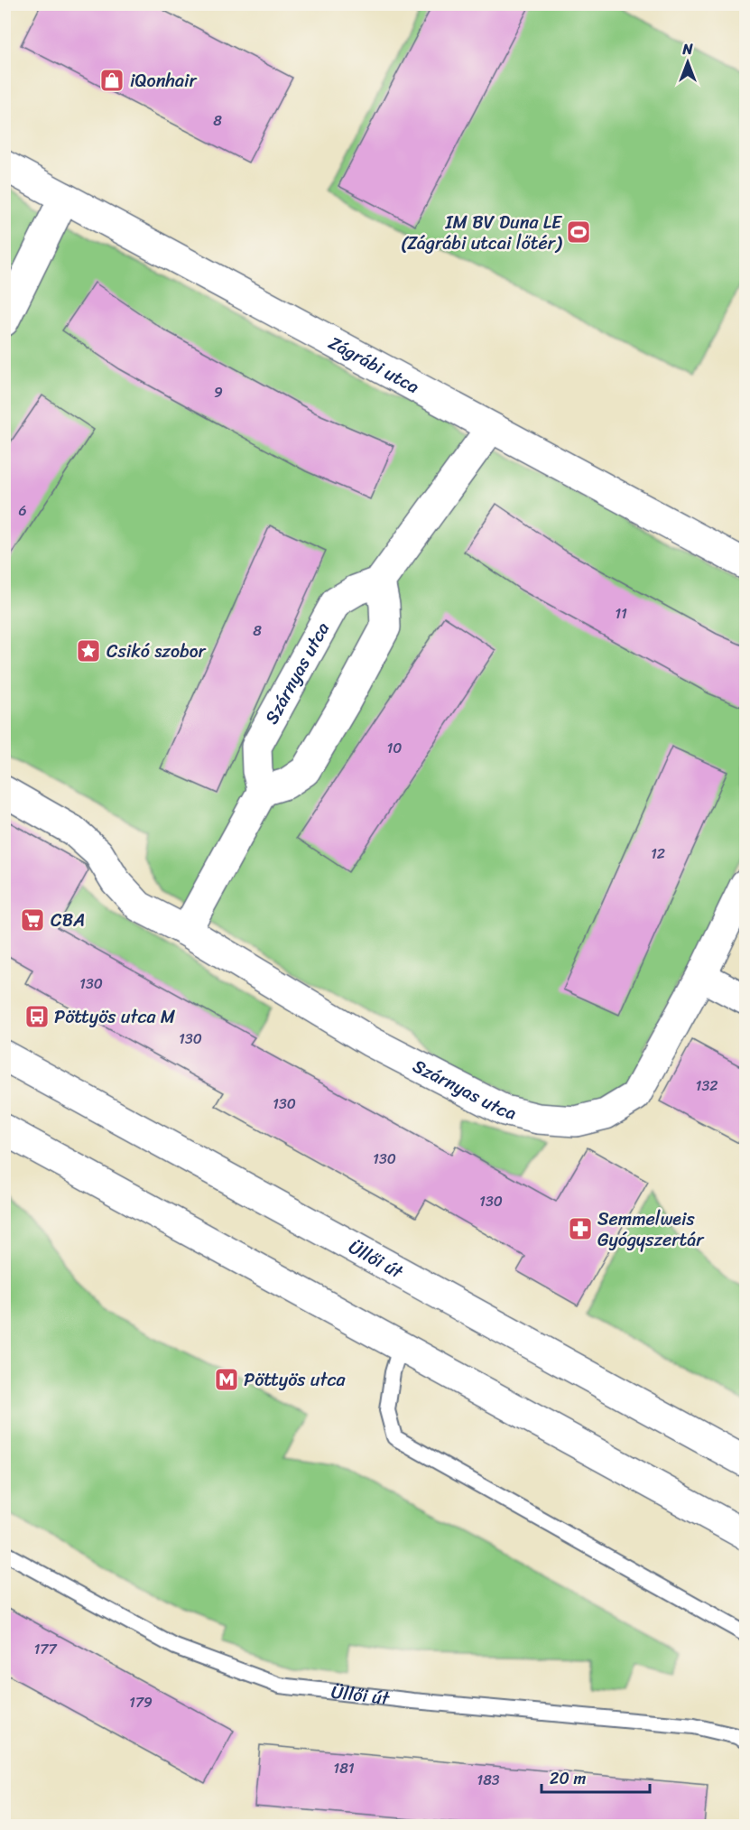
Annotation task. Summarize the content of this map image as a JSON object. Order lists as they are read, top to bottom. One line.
{"streets":{"street":["Zágrábi utca","Szárnyas utca","Üllői út"]},"places":{"shop":["iQonhair"],"sports":["IM BV Duna LE (Zágrábi utcai lőtér)"],"place":["Csikó szobor"],"supermarket":["CBA"],"bus stop":["Pöttyös utca M"],"pharmacy":["Semmelweis Gyógyszertár"],"metro station":["Pöttyös utca"]},"house_numbers":["8","9","6","11","8","10","12","130","130","132","130","130","130","177","179","181","183"],"scale_bar":"20 m","north":"top"}
